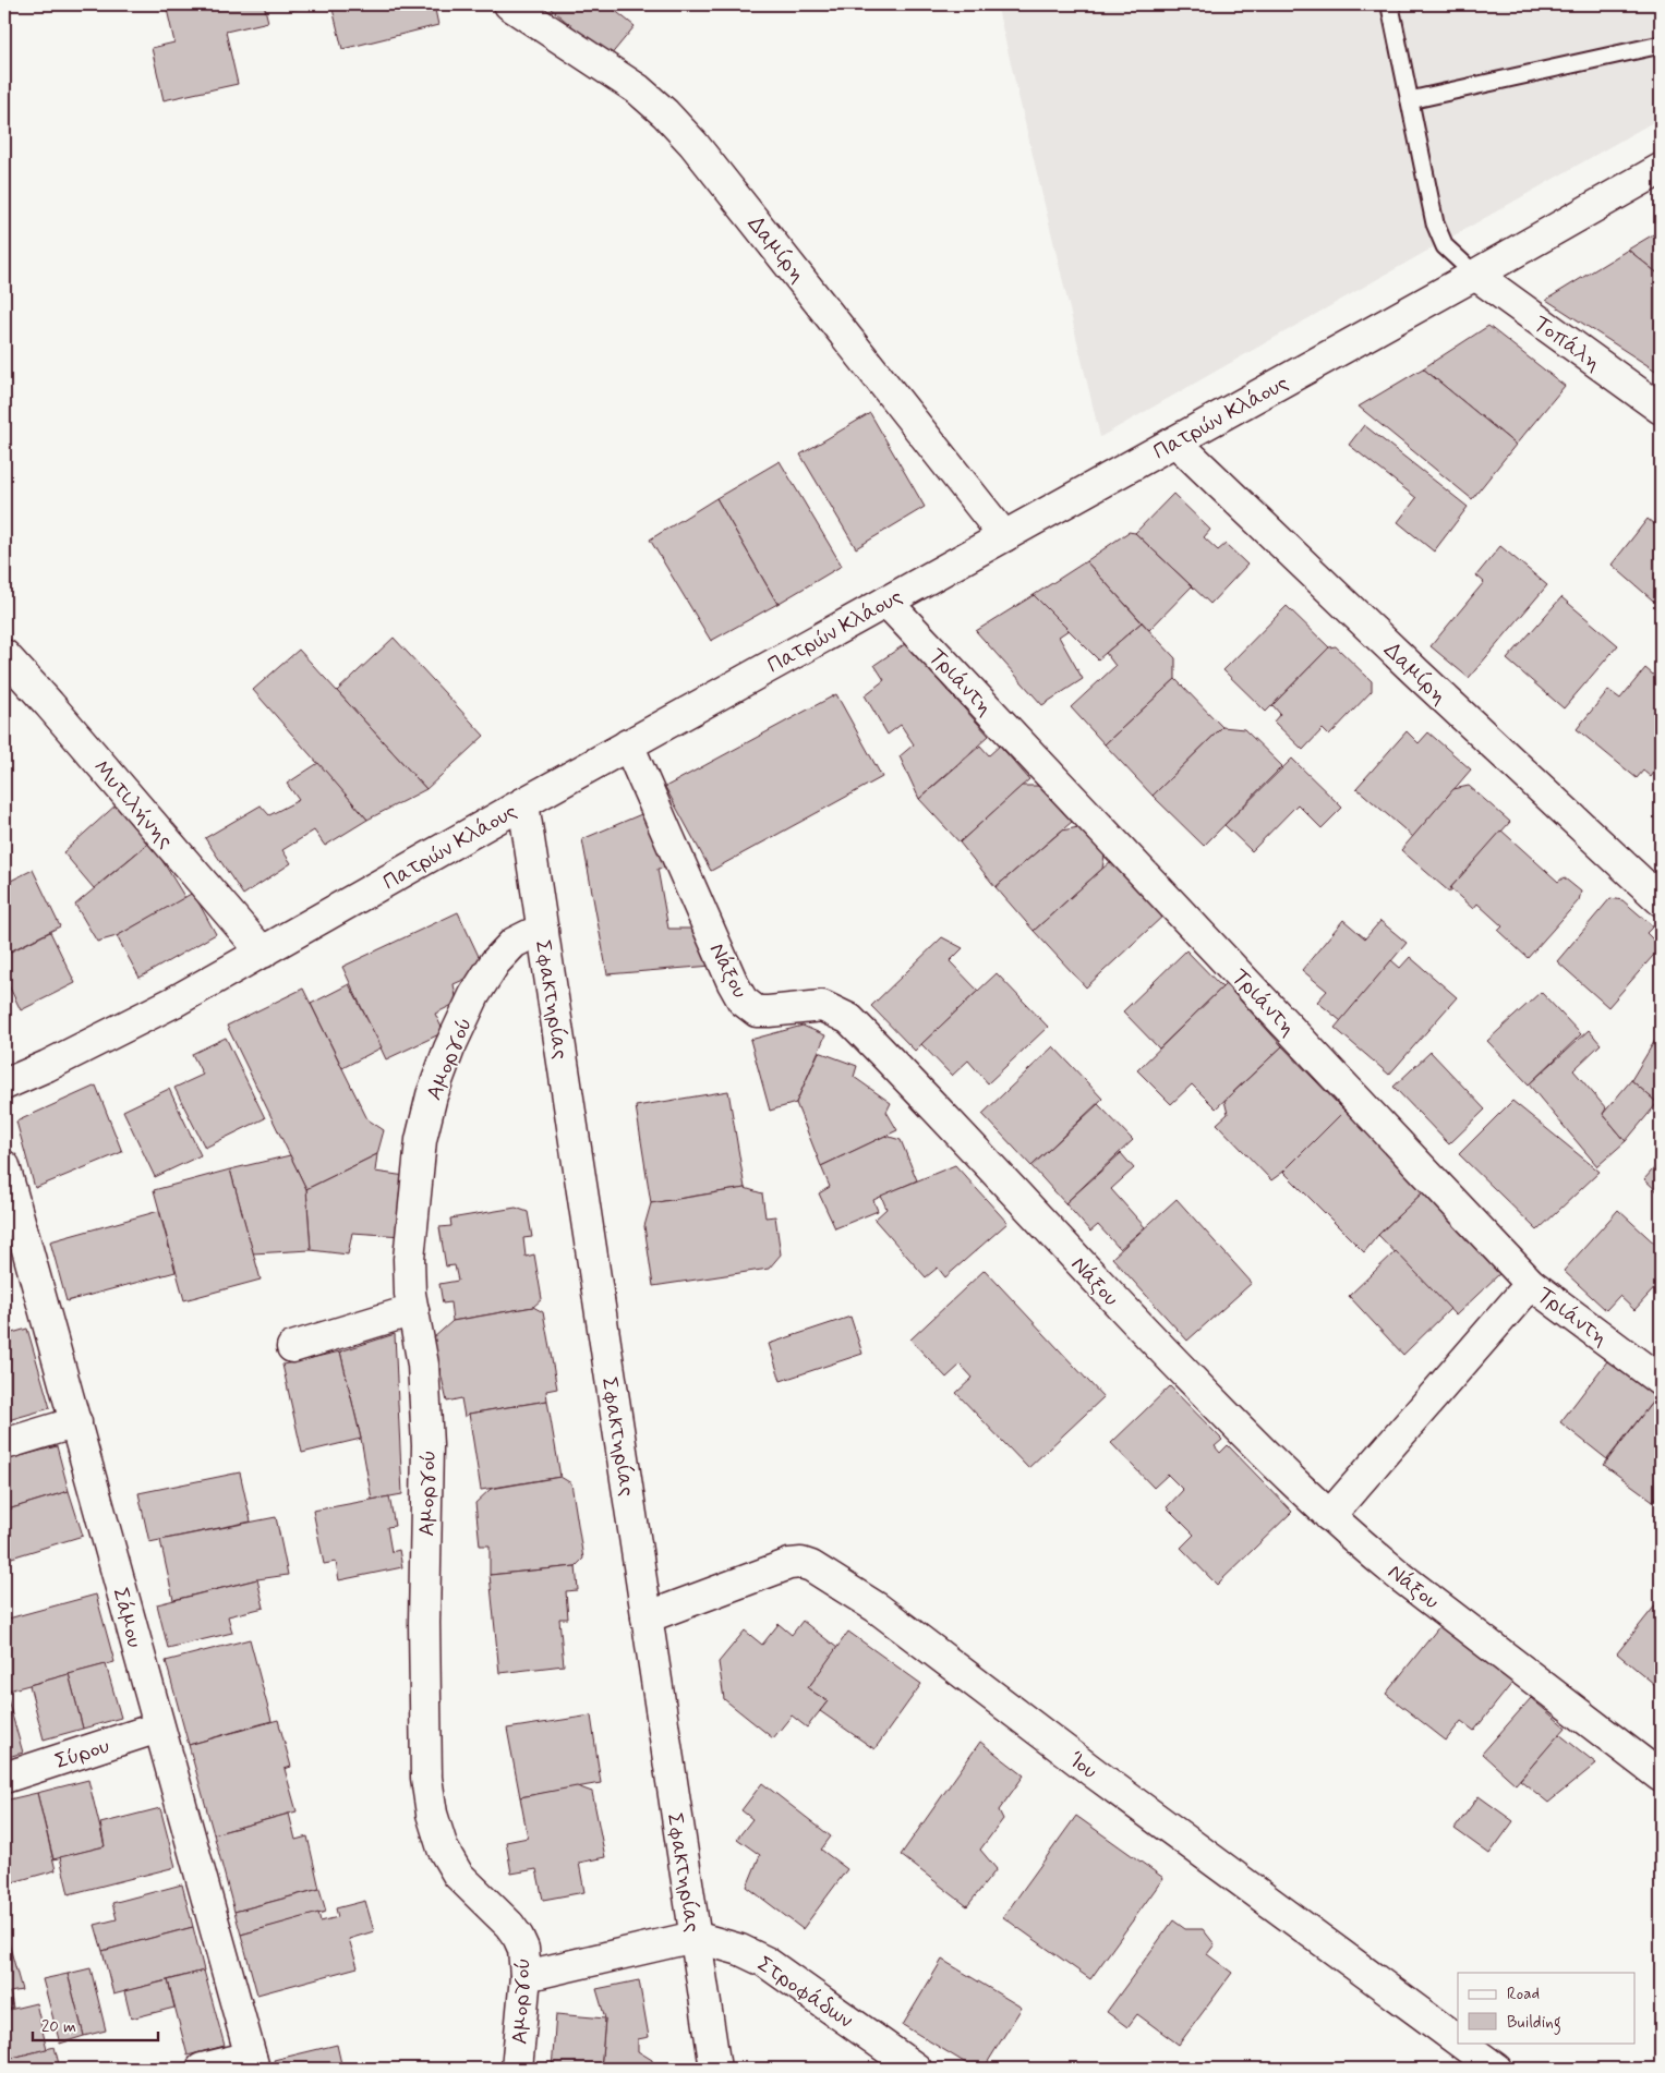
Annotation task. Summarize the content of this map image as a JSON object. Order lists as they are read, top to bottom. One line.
{"streets":{"street":["Δαμίρη","Τοπάλη","Πατρών Κλάους","Τριάντη","Μυτιλήνης","Νάξου","Σφακτηρίας","Αμοργού","Σάμου","Σύρου","Ίου","Στροφάδων"]},"crossings":[["Δαμίρη","Πατρών Κλάους"],["Τοπάλη","Πατρών Κλάους"],["Πατρών Κλάους","Τριάντη"],["Πατρών Κλάους","Μυτιλήνης"],["Πατρών Κλάους","Νάξου"],["Πατρών Κλάους","Σφακτηρίας"],["Σφακτηρίας","Αμοργού"],["Σφακτηρίας","Ίου"],["Σφακτηρίας","Στροφάδων"],["Αμοργού","Στροφάδων"],["Σάμου","Σύρου"]],"legend":["Road","Building"],"scale_bar":"20 m"}
